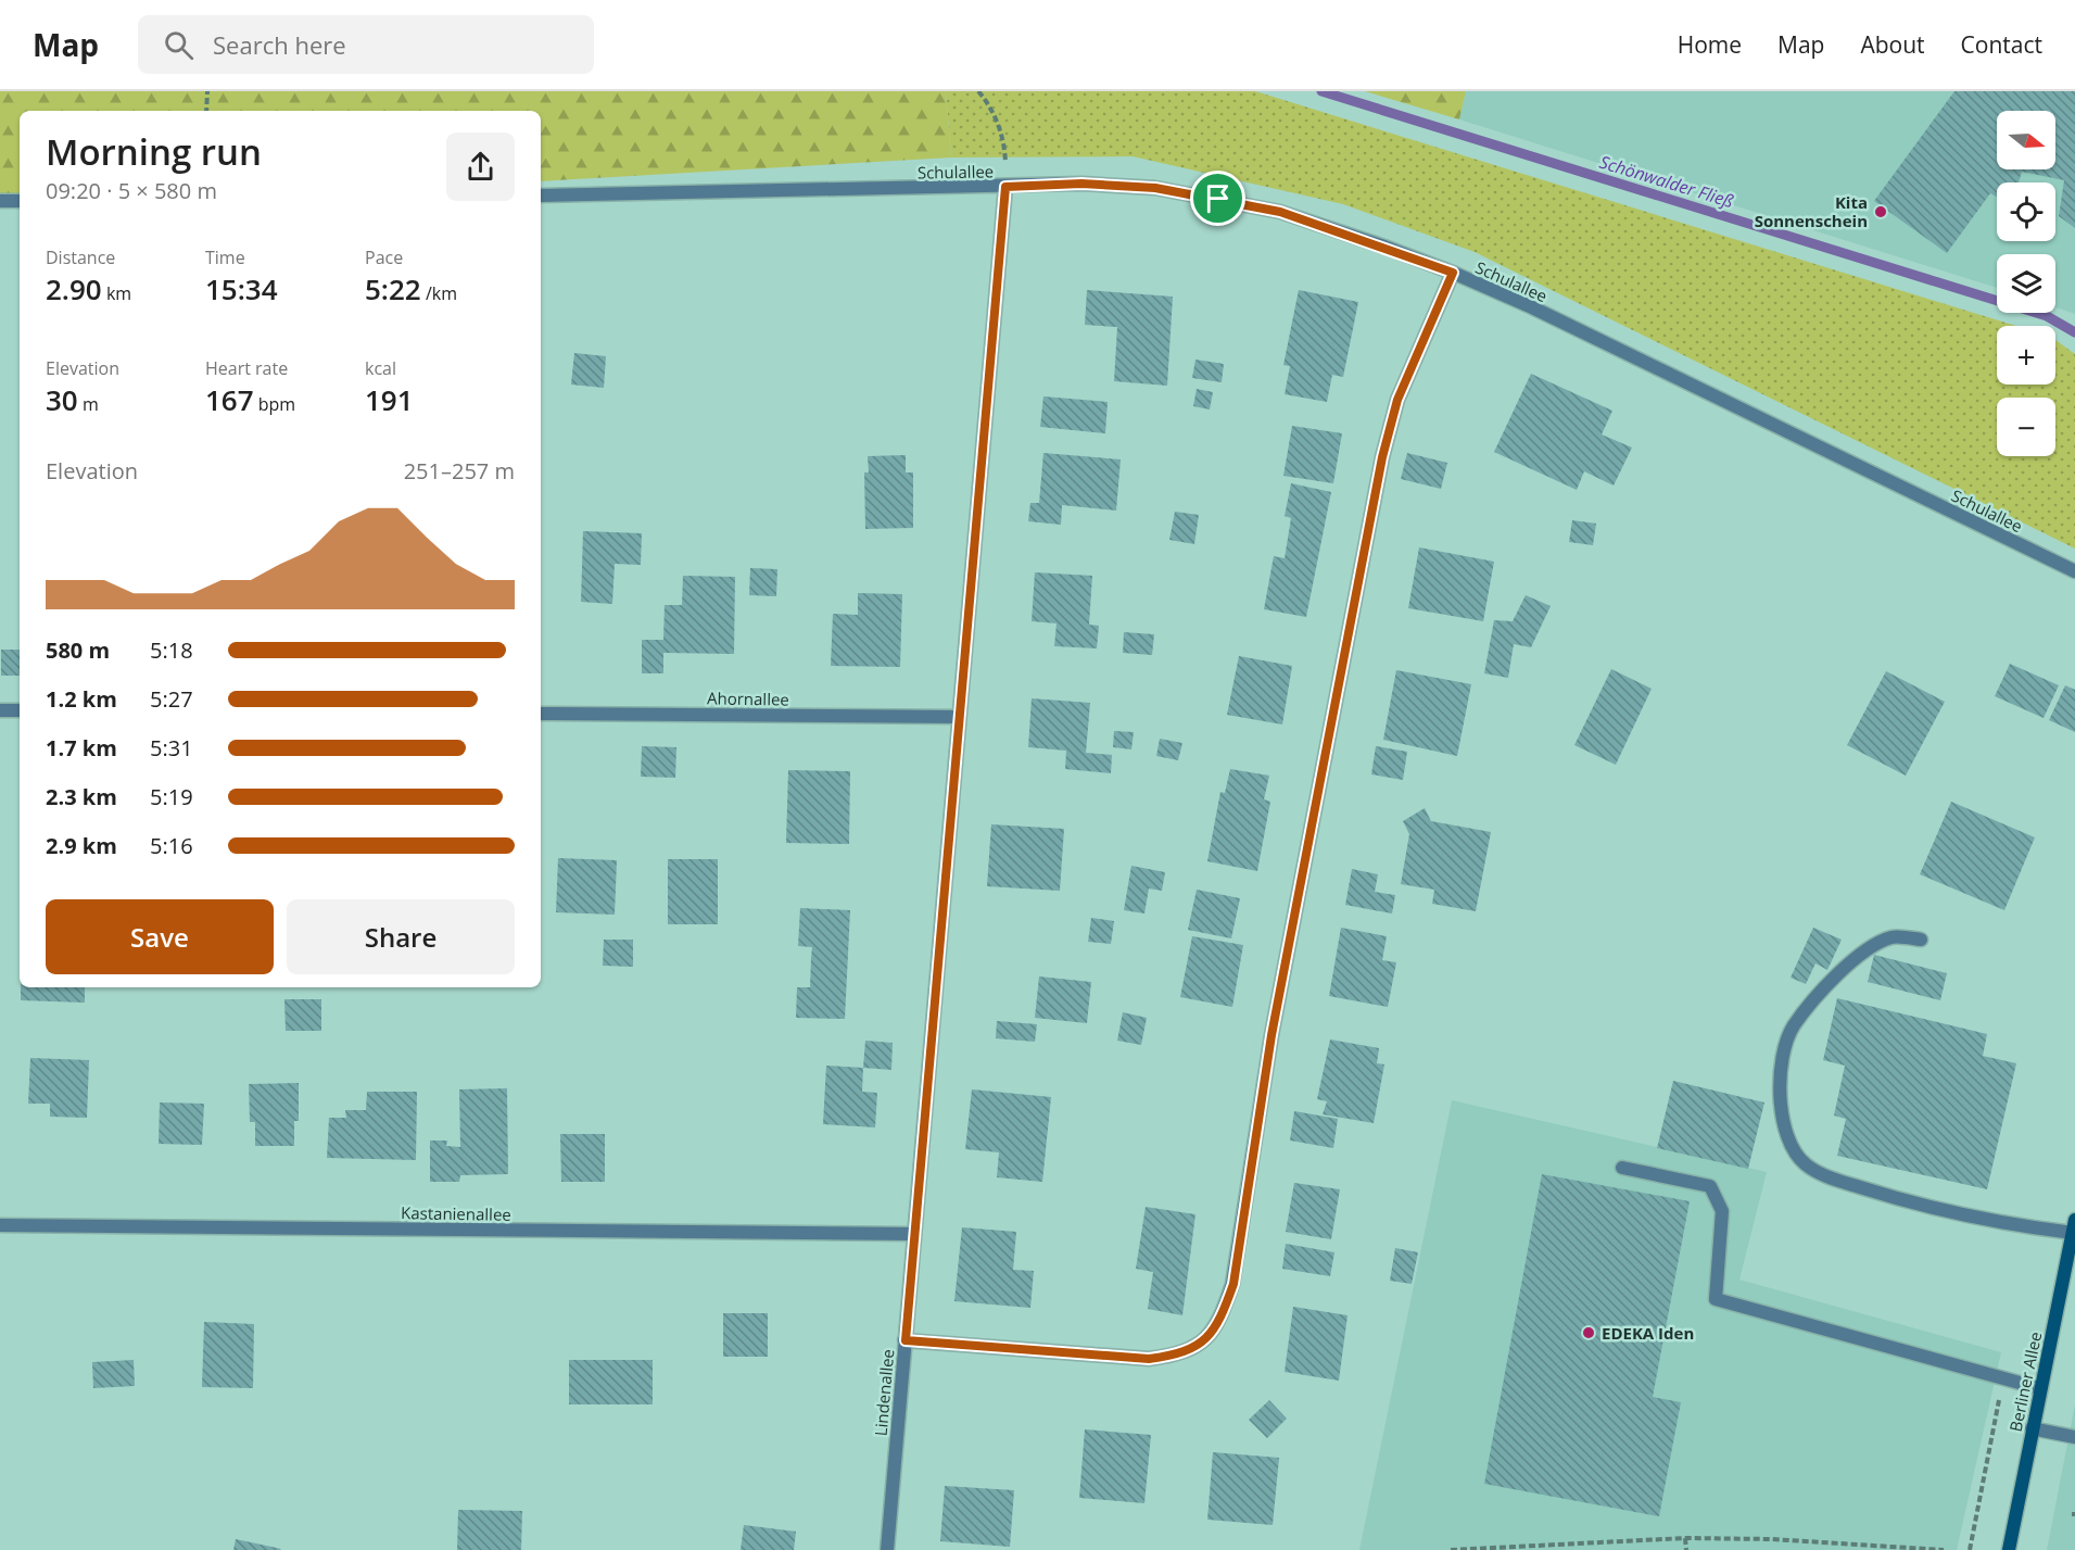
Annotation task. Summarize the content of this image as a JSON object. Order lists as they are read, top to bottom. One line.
{"streets":{"main road":["Berliner Allee"],"street":["Schulallee","Ahornallee","Kastanienallee","Lindenallee"]},"crossings":[["Schulallee","Lindenallee"],["Ahornallee","Lindenallee"],["Kastanienallee","Lindenallee"]],"water":["Schönwalder Fließ"],"places":["Kita Sonnenschein","EDEKA Iden"],"north":"right","page":{"header":"Map","search":"Search here","nav":["Home","Map","About","Contact"],"map_buttons":["+","−"],"heading":["Morning run","09:20 · 5 × 580 m"],"stats":[["Distance","2.90 km"],["Time","15:34"],["Pace","5:22 /km"],["Elevation","30 m"],["Heart rate","167 bpm"],["kcal","191"]],"chart":["Elevation","251–257 m"],"list":[{"name":"580 m","note":"5:18"},{"name":"1.2 km","note":"5:27"},{"name":"1.7 km","note":"5:31"},{"name":"2.3 km","note":"5:19"},{"name":"2.9 km","note":"5:16"}],"buttons":["Save","Share"]}}
